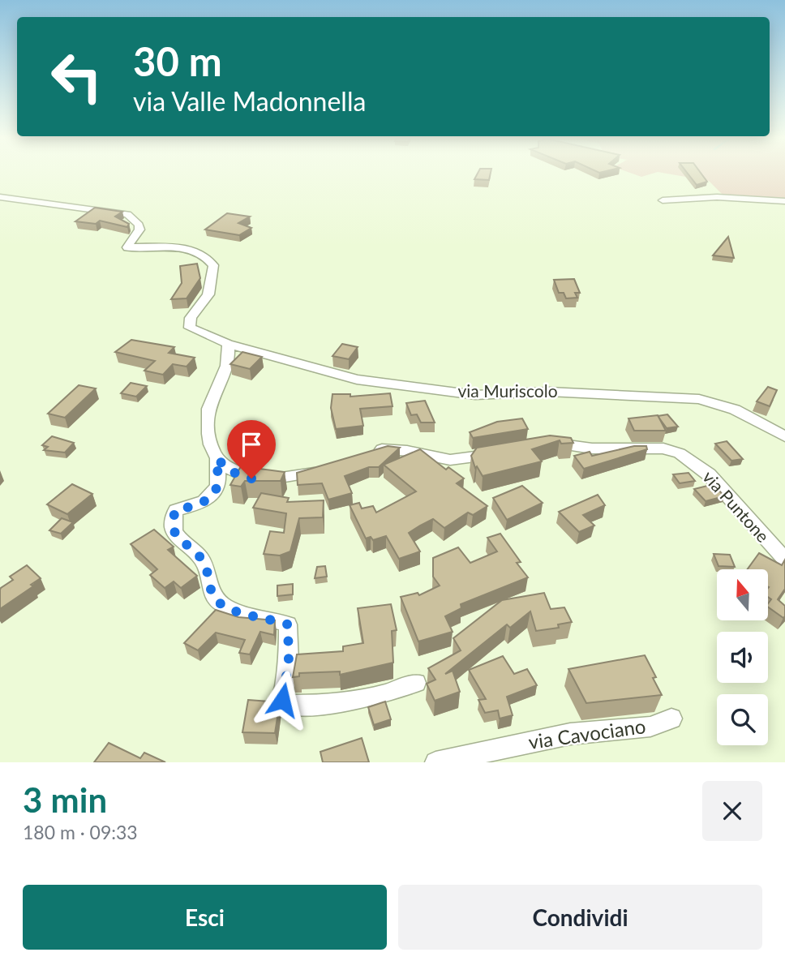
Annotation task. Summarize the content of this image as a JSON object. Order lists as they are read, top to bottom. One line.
{"streets":{"street":["via Muriscolo","via Puntone","via Cavociano"]},"north":"top","page":{"turn":["30 m","via Valle Madonnella"],"heading":["3 min","180 m · 09:33"],"buttons":["Esci","Condividi"]}}
